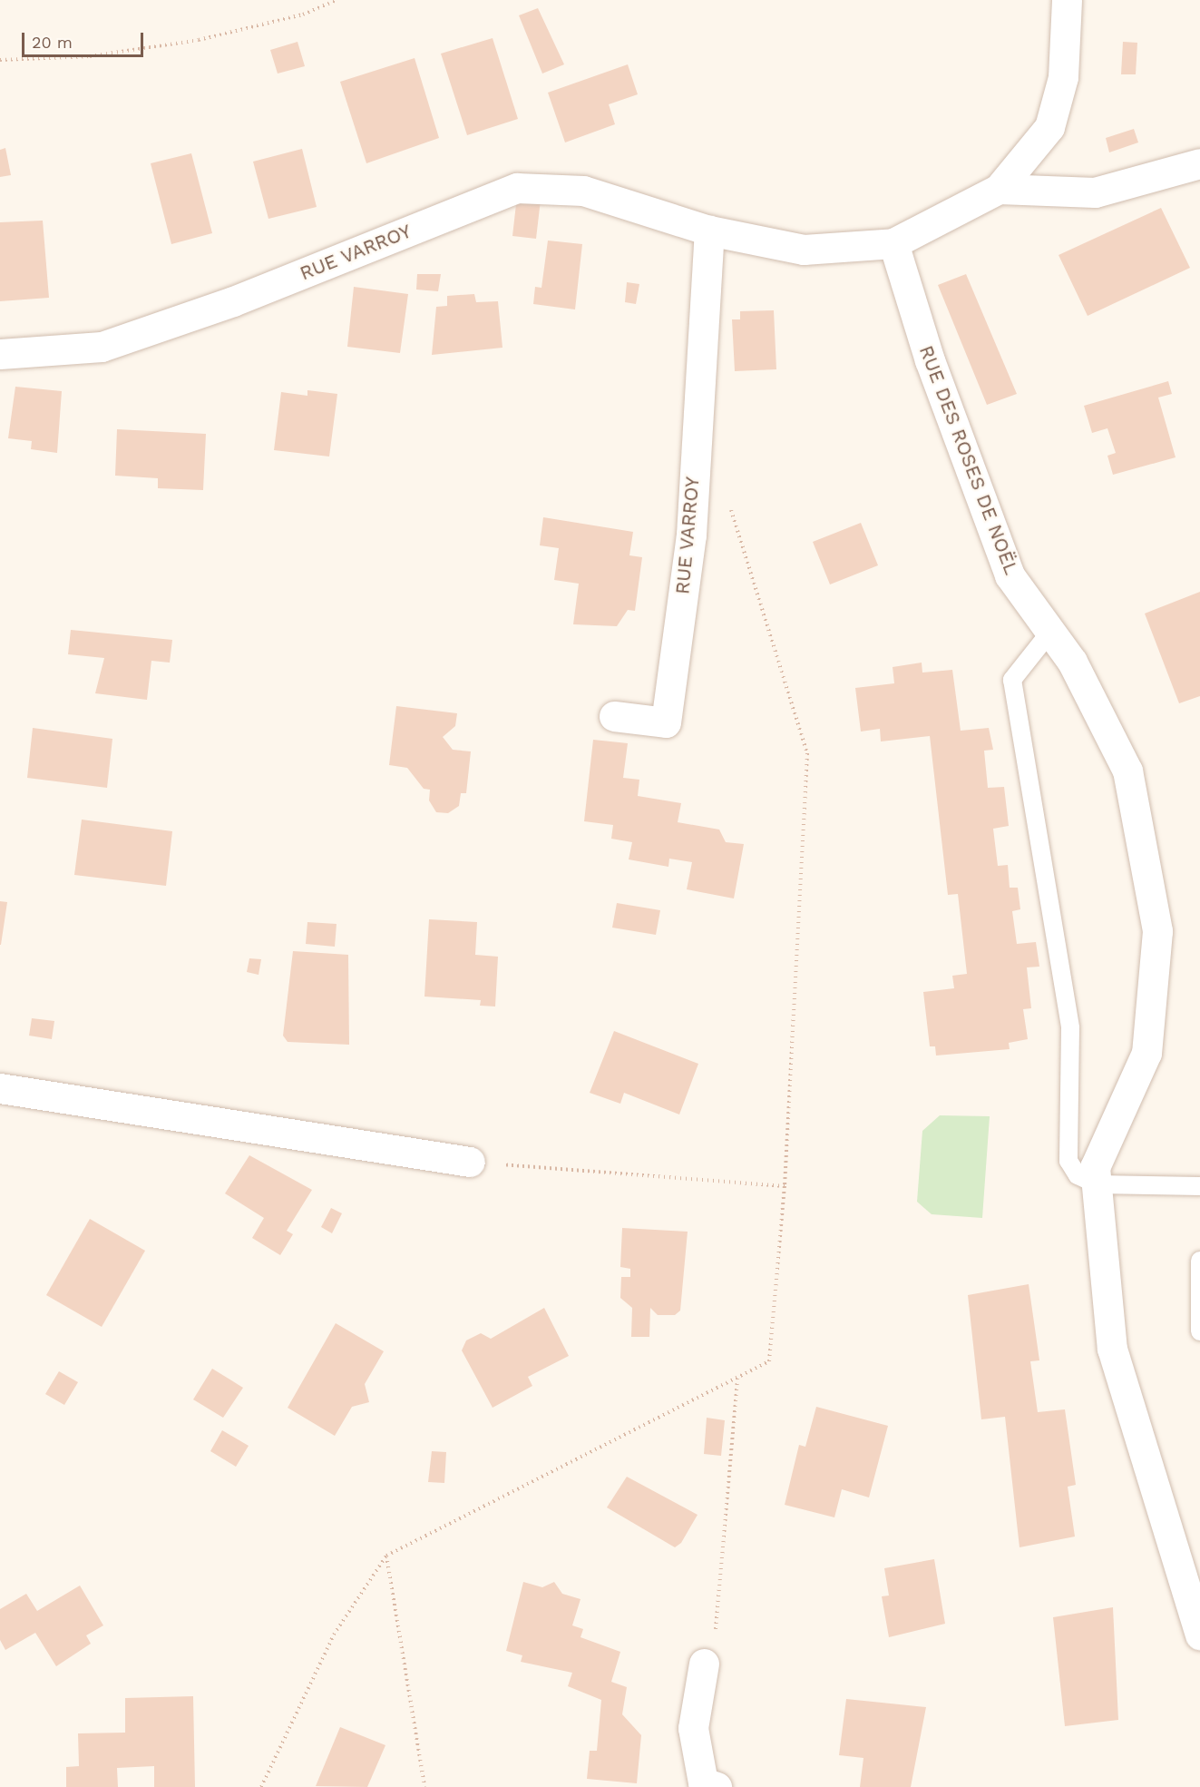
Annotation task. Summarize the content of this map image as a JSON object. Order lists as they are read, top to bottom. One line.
{"streets":{"street":["RUE VARROY","RUE DES ROSES DE NOËL"]},"crossings":[["RUE VARROY","RUE DES ROSES DE NOËL"]],"scale_bar":"20 m"}
